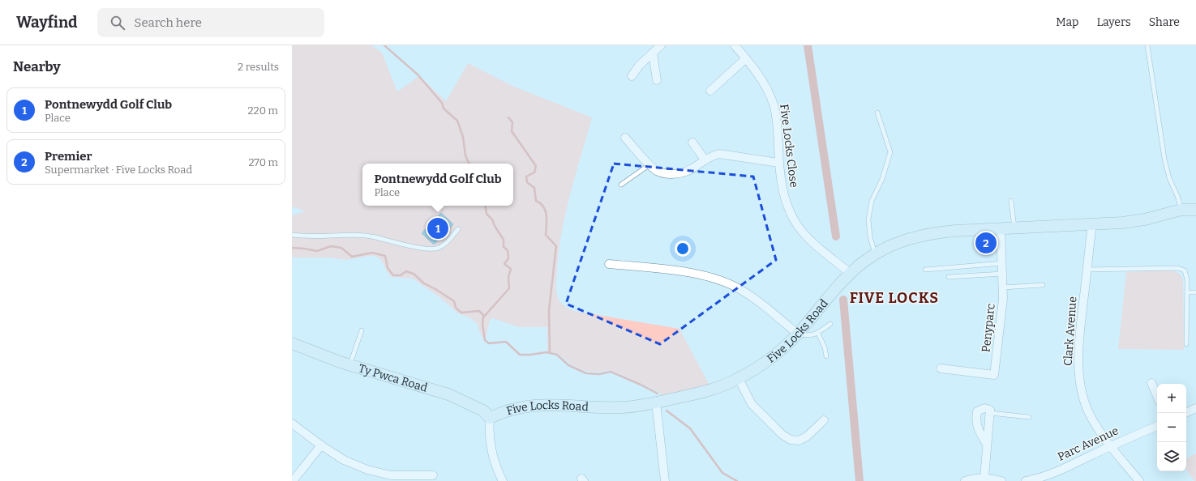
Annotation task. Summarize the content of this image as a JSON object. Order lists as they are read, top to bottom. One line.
{"streets":{"street":["Five Locks Close","Penyparc","Five Locks Road","Clark Avenue","Ty Pwca Road","Parc Avenue"]},"crossings":[["Five Locks Close","Five Locks Road"],["Penyparc","Five Locks Road"],["Five Locks Road","Clark Avenue"],["Five Locks Road","Ty Pwca Road"],["Clark Avenue","Parc Avenue"]],"districts":["FIVE LOCKS"],"page":{"header":"Wayfind","search":"Search here","nav":["Map","Layers","Share"],"heading":["Nearby","2 results"],"list":[{"mark":"1","name":"Pontnewydd Golf Club","note":"Place","value":"220 m"},{"mark":"2","name":"Premier","note":"Supermarket · Five Locks Road","value":"270 m"}],"popup":["Pontnewydd Golf Club","Place"],"pins":["1","2"],"map_buttons":["+","−"]}}
